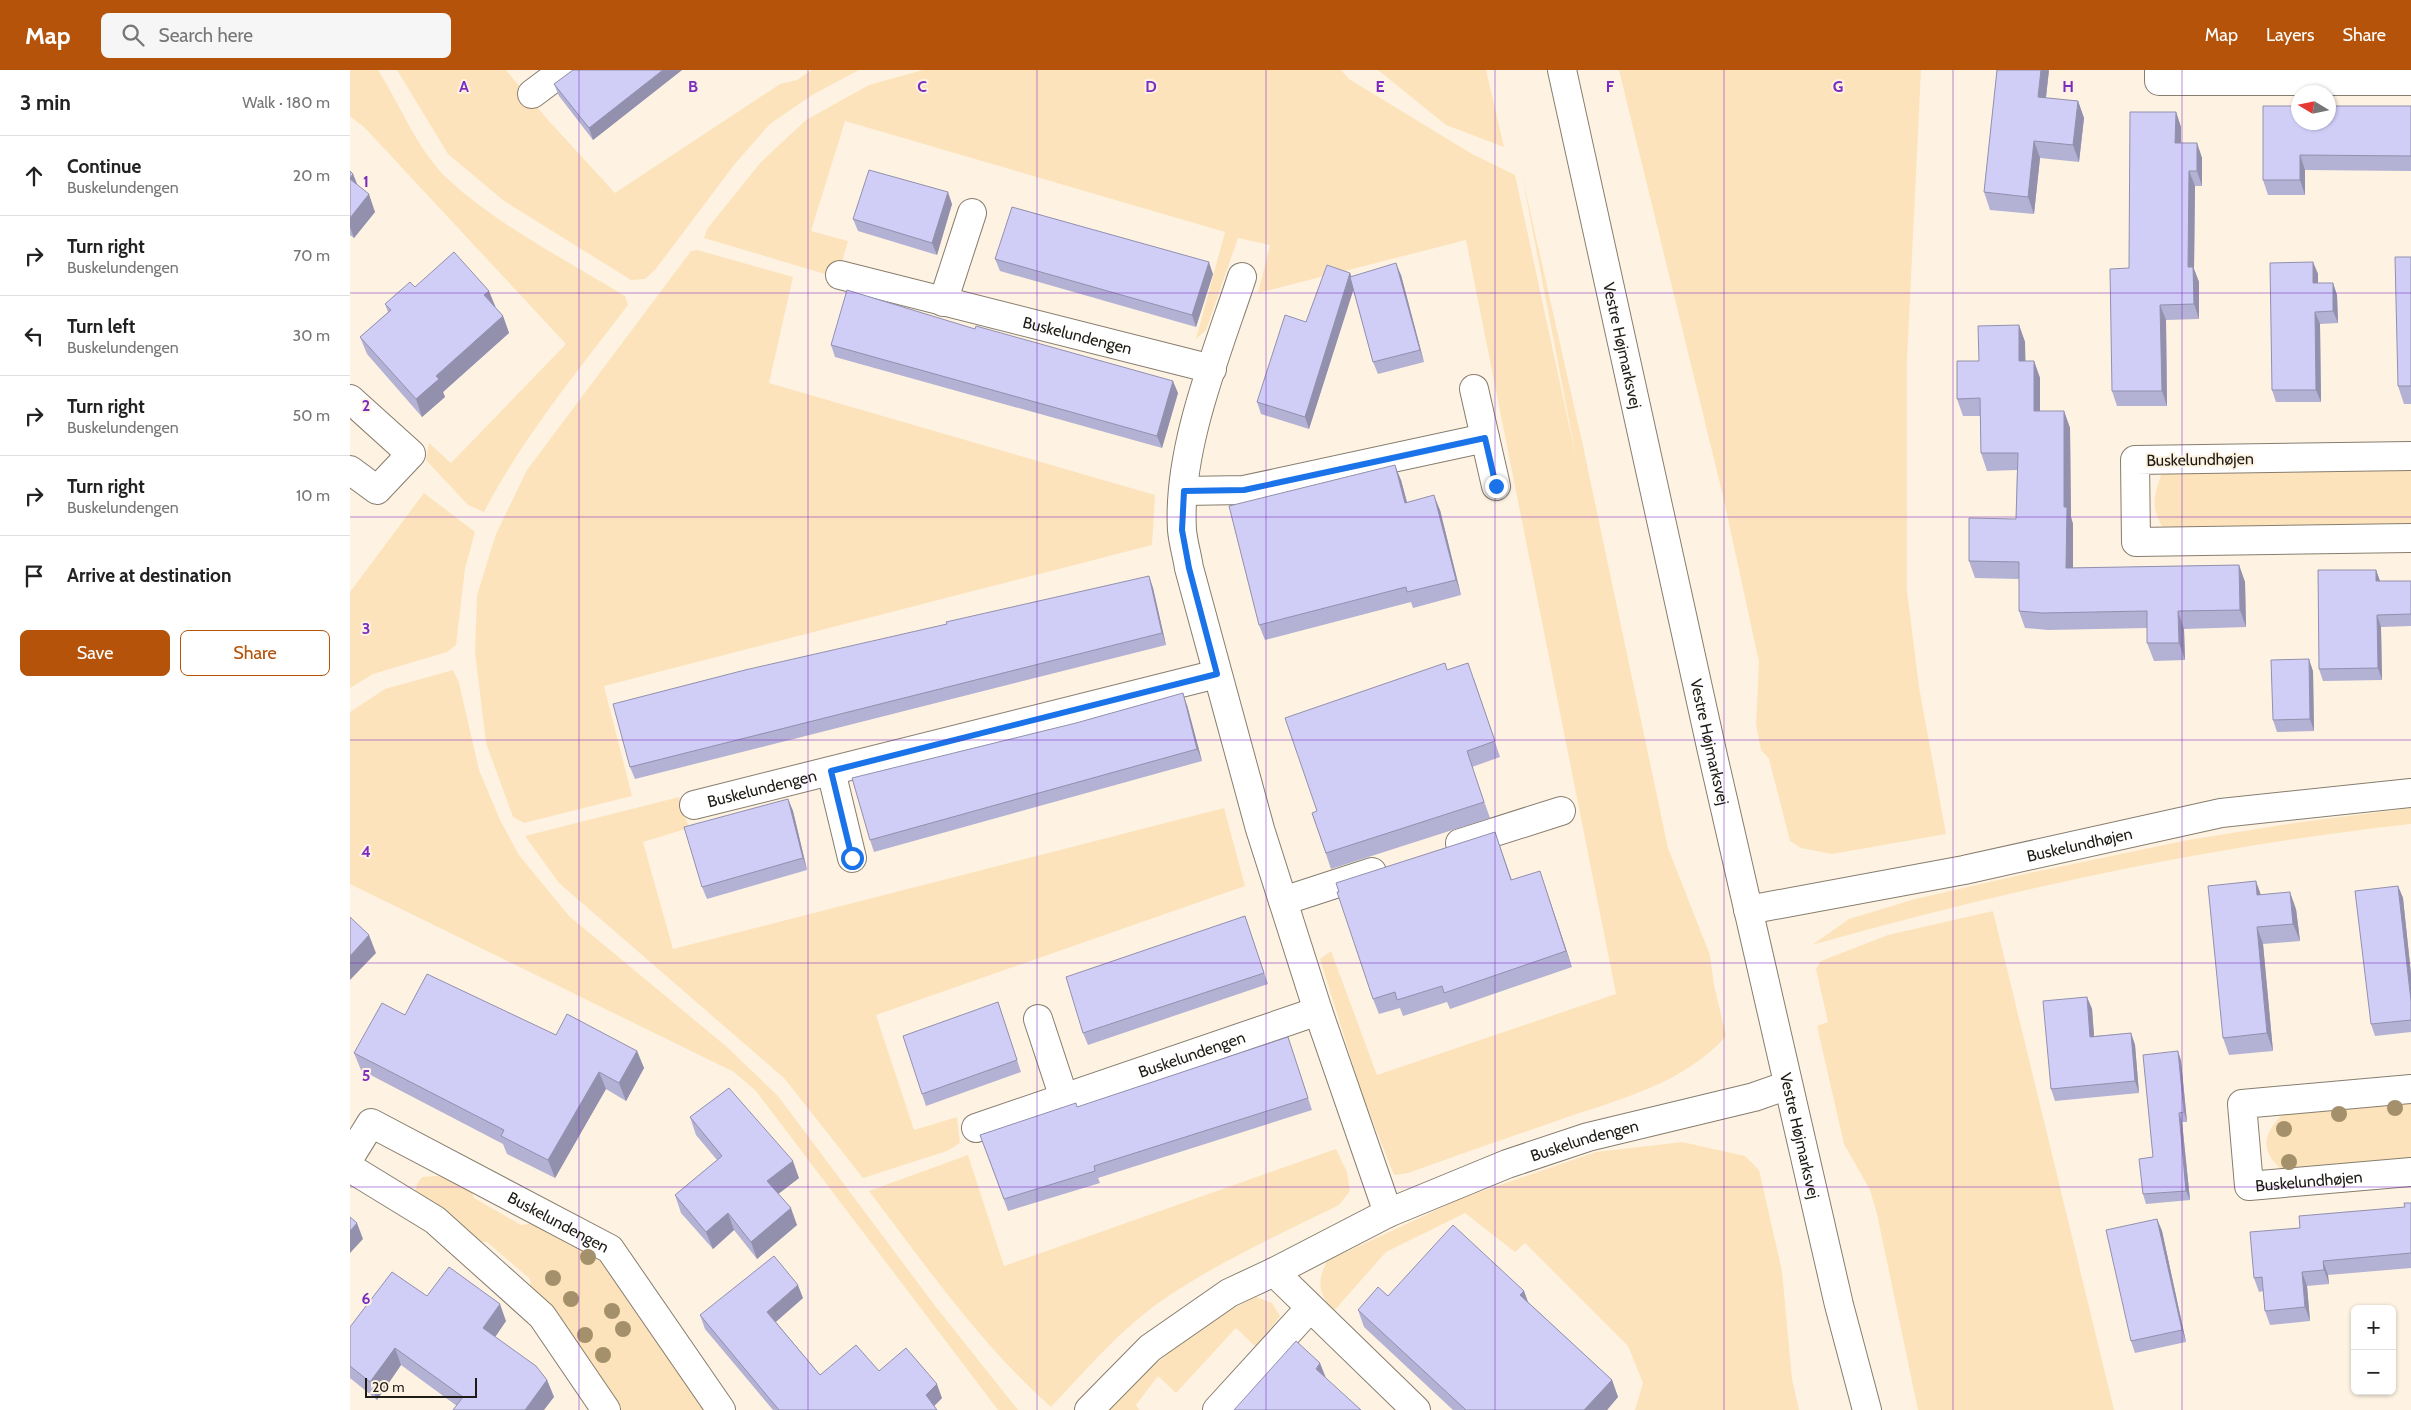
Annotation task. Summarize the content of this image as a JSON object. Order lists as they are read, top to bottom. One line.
{"streets":{"street":["Buskelundengen","Vestre Højmarksvej","Buskelundhøjen"]},"crossings":[["Buskelundengen","Vestre Højmarksvej"],["Vestre Højmarksvej","Buskelundhøjen"]],"scale_bar":"20 m","north":"left","page":{"header":"Map","search":"Search here","nav":["Map","Layers","Share"],"heading":["3 min","Walk · 180 m"],"list":[["Continue","Buskelundengen","20 m"],["Turn right","Buskelundengen","70 m"],["Turn left","Buskelundengen","30 m"],["Turn right","Buskelundengen","50 m"],["Turn right","Buskelundengen","10 m"],"Arrive at destination"],"buttons":["Save","Share"],"map_buttons":["+","−"],"scale":"20 m"},"grid":{"columns":["A","B","C","D","E","F","G","H"],"rows":["1","2","3","4","5","6"]}}
